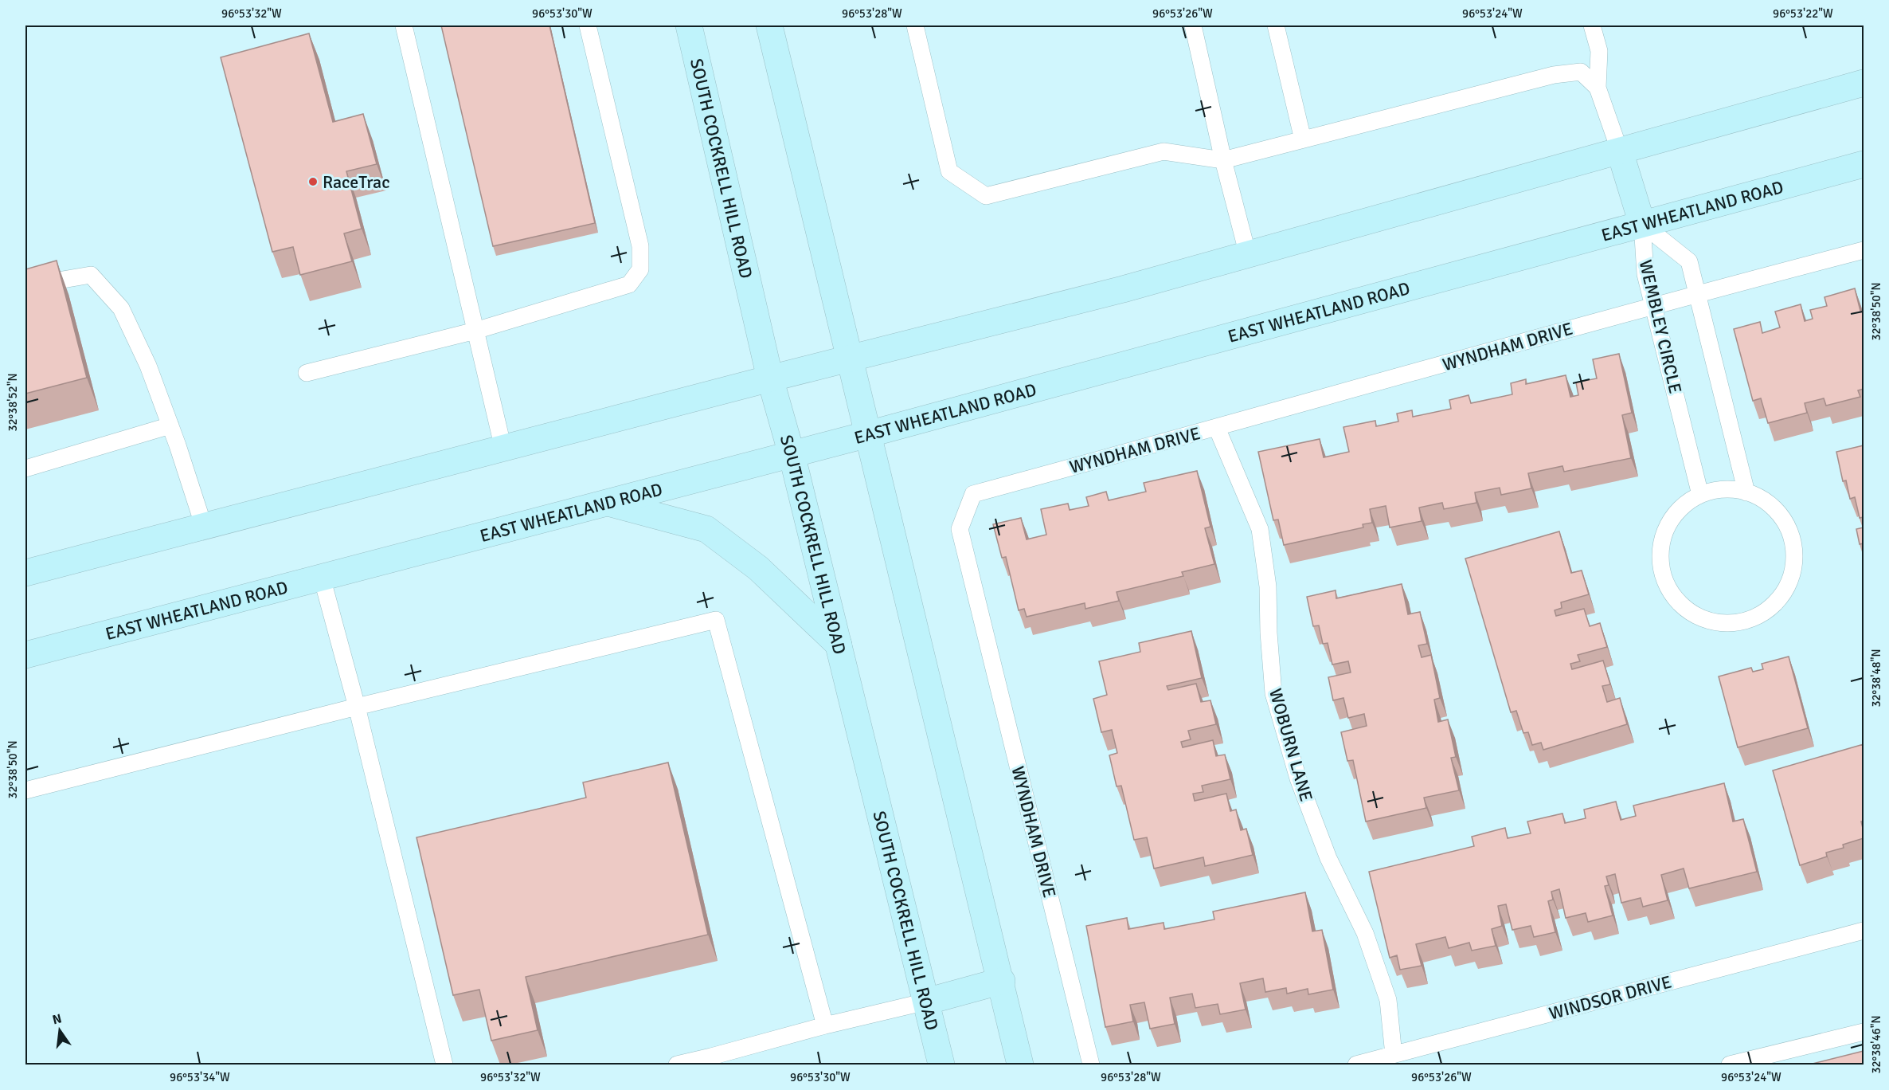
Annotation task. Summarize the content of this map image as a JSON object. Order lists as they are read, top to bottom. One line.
{"streets":{"main road":["SOUTH COCKRELL HILL ROAD","EAST WHEATLAND ROAD"],"lane":["WEMBLEY CIRCLE","WYNDHAM DRIVE","WOBURN LANE","WINDSOR DRIVE"]},"crossings":[["SOUTH COCKRELL HILL ROAD","EAST WHEATLAND ROAD"],["EAST WHEATLAND ROAD","WEMBLEY CIRCLE"],["WEMBLEY CIRCLE","WYNDHAM DRIVE"],["WYNDHAM DRIVE","WOBURN LANE"],["WOBURN LANE","WINDSOR DRIVE"]],"places":["RaceTrac"],"north":"top","coordinates":["96°53'32\"W","96°53'30\"W","96°53'28\"W","96°53'26\"W","96°53'24\"W","96°53'22\"W","32°38'50\"N","32°38'52\"N","32°38'48\"N","32°38'46\"N","96°53'34\"W"]}
